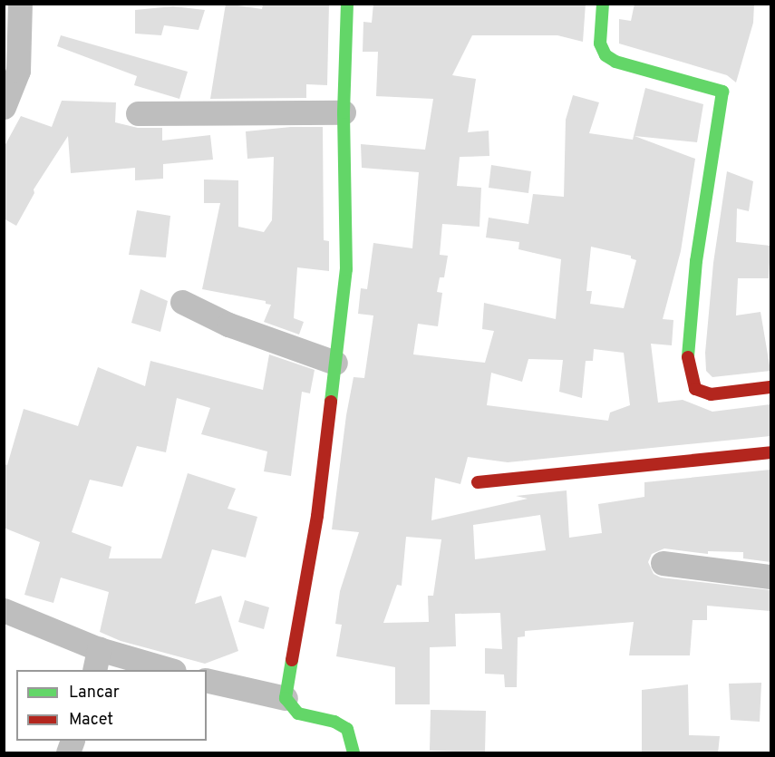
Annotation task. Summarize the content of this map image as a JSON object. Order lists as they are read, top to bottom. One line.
{"legend":["Lancar","Macet"]}
